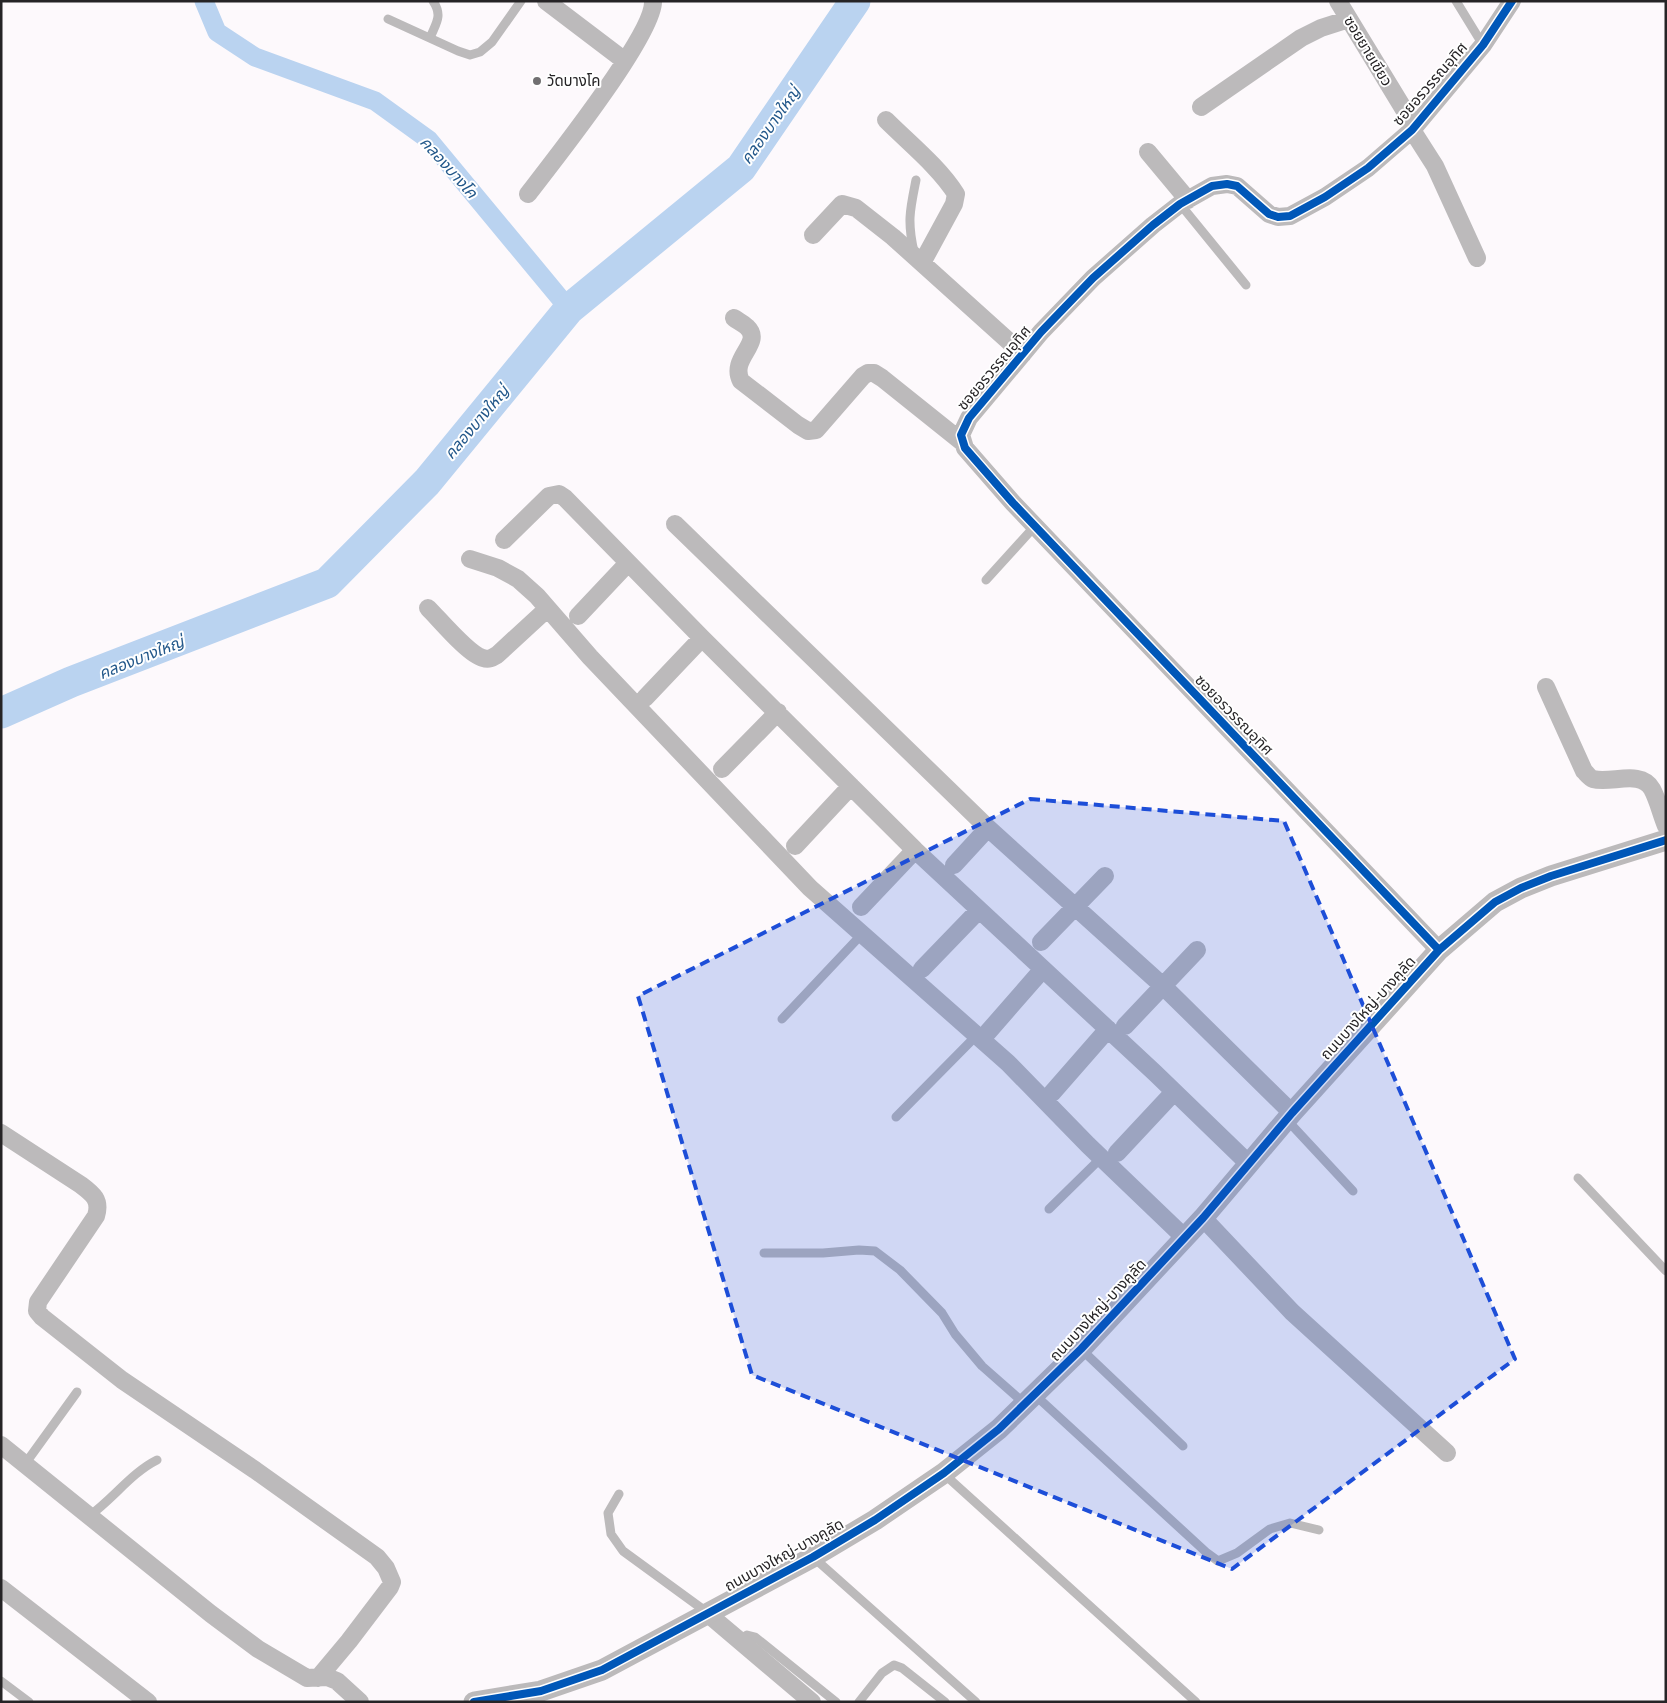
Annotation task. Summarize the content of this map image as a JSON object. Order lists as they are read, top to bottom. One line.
{"streets":{"street":["ซอยยายเขียว","ซอยอรวรรณอุทิศ","ถนนบางใหญ่-บางคูลัด"]},"crossings":[["ซอยยายเขียว","ซอยอรวรรณอุทิศ"],["ซอยอรวรรณอุทิศ","ถนนบางใหญ่-บางคูลัด"]],"water":["คลองบางใหญ่","คลองบางโค"],"places":["วัดบางโค"]}
